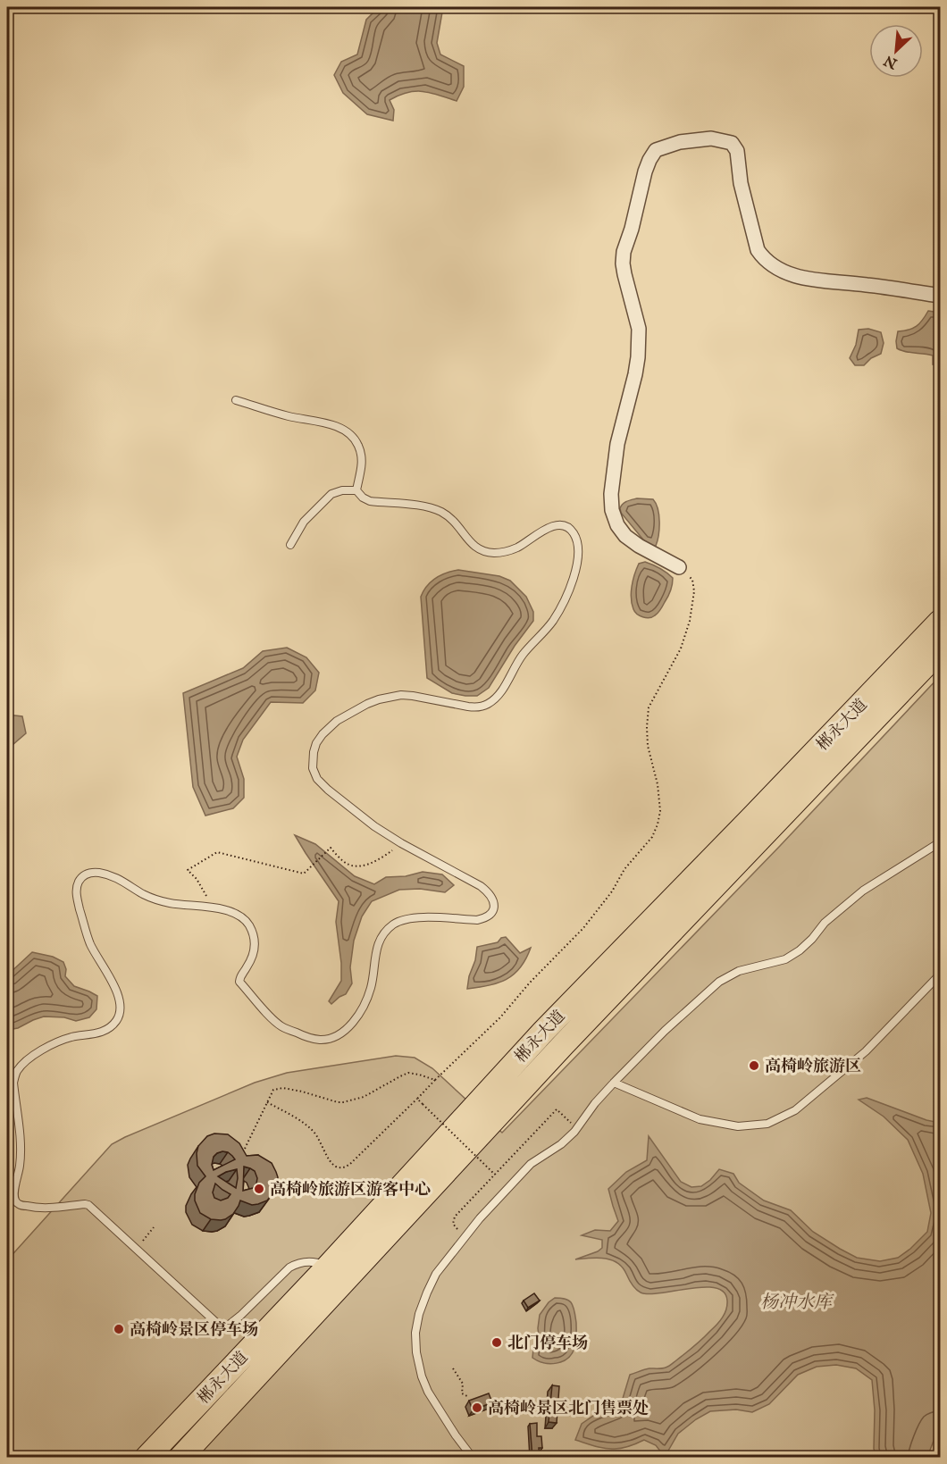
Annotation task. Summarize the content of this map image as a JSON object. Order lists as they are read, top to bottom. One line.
{"streets":{"highway":["郴永大道"]},"water":["杨冲水库"],"places":["高椅岭旅游区","高椅岭旅游区游客中心","高椅岭景区停车场","北门停车场","高椅岭景区北门售票处"],"north":"bottom left"}
